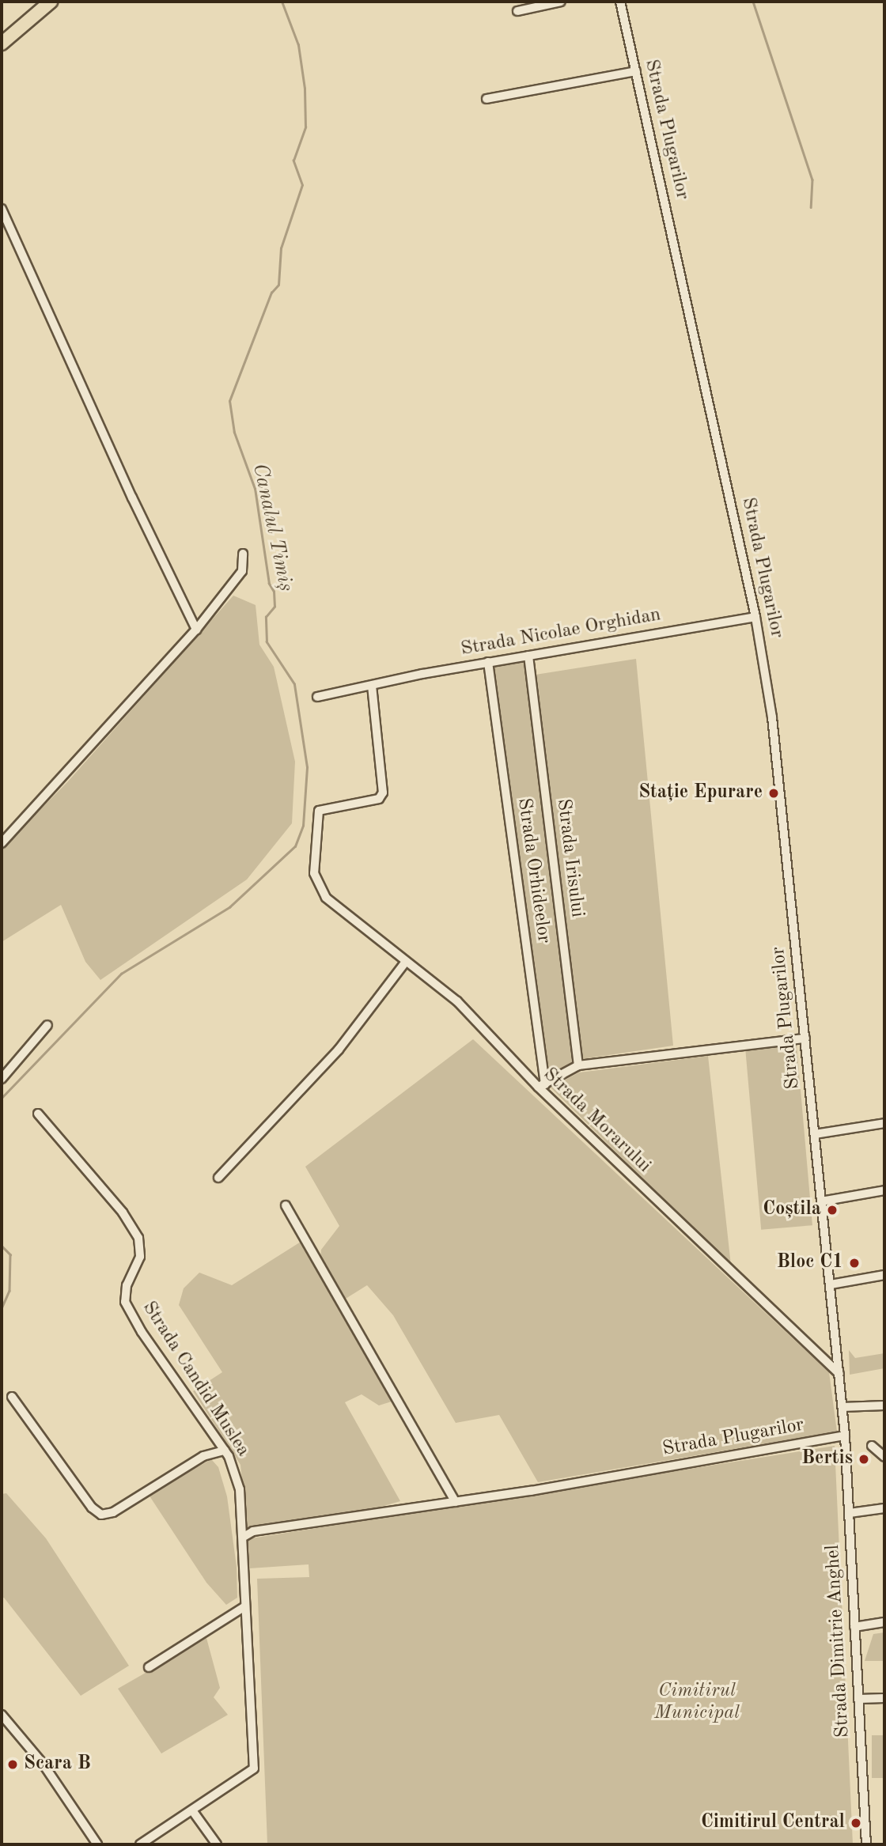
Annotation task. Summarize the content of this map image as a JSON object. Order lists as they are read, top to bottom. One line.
{"streets":{"street":["Strada Plugarilor","Strada Nicolae Orghidan","Strada Irisului","Strada Orhideelor","Strada Morarului","Strada Candid Muslea","Strada Dimitrie Anghel"]},"crossings":[["Strada Plugarilor","Strada Nicolae Orghidan"],["Strada Plugarilor","Strada Morarului"],["Strada Plugarilor","Strada Candid Muslea"],["Strada Plugarilor","Strada Dimitrie Anghel"],["Strada Nicolae Orghidan","Strada Irisului"],["Strada Nicolae Orghidan","Strada Orhideelor"],["Strada Nicolae Orghidan","Strada Morarului"],["Strada Orhideelor","Strada Morarului"]],"water":["Canalul Timiș"],"parks":["Cimitirul Municipal"],"places":["Stație Epurare","Coștila","Bloc C1","Bertis","Scara B","Cimitirul Central"]}
